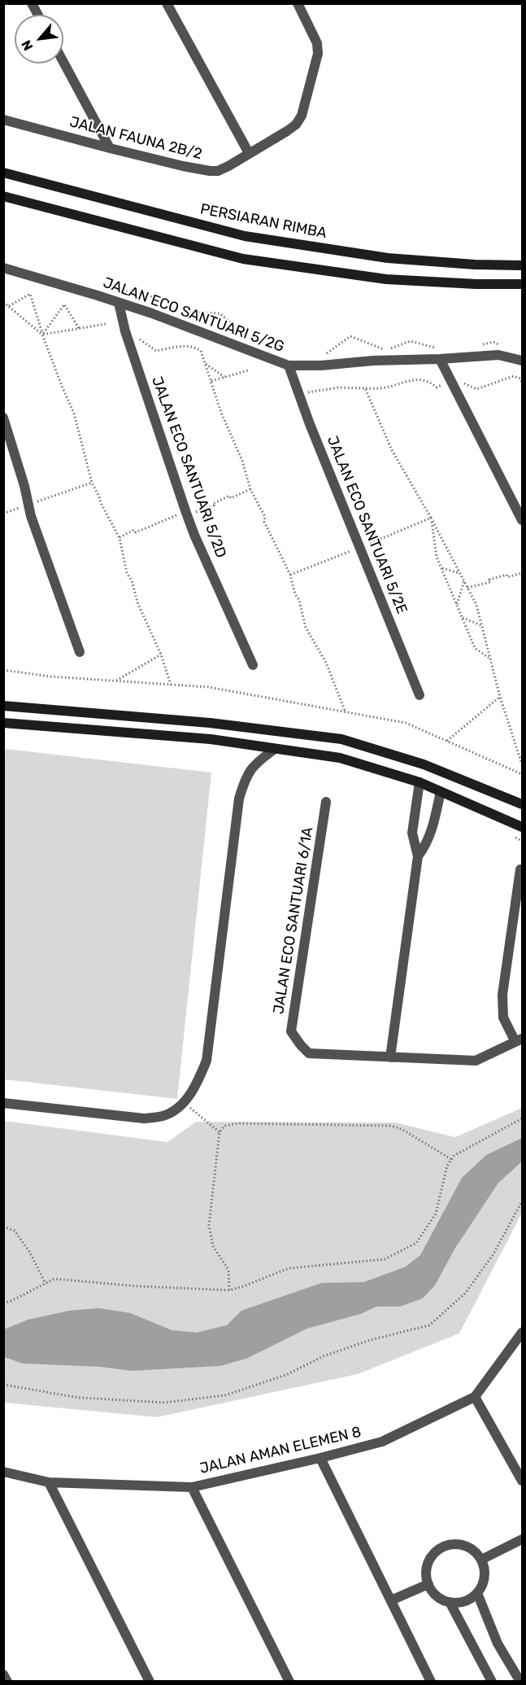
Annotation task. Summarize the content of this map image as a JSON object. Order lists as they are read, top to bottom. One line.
{"streets":{"street":["JALAN FAUNA 2B/2","PERSIARAN RIMBA","JALAN ECO SANTUARI 5/2G","JALAN ECO SANTUARI 5/2D","JALAN ECO SANTUARI 5/2E","JALAN ECO SANTUARI 6/1A","JALAN AMAN ELEMEN 8"]},"crossings":[["JALAN ECO SANTUARI 5/2G","JALAN ECO SANTUARI 5/2D"],["JALAN ECO SANTUARI 5/2G","JALAN ECO SANTUARI 5/2E"]],"north":"bottom left"}
